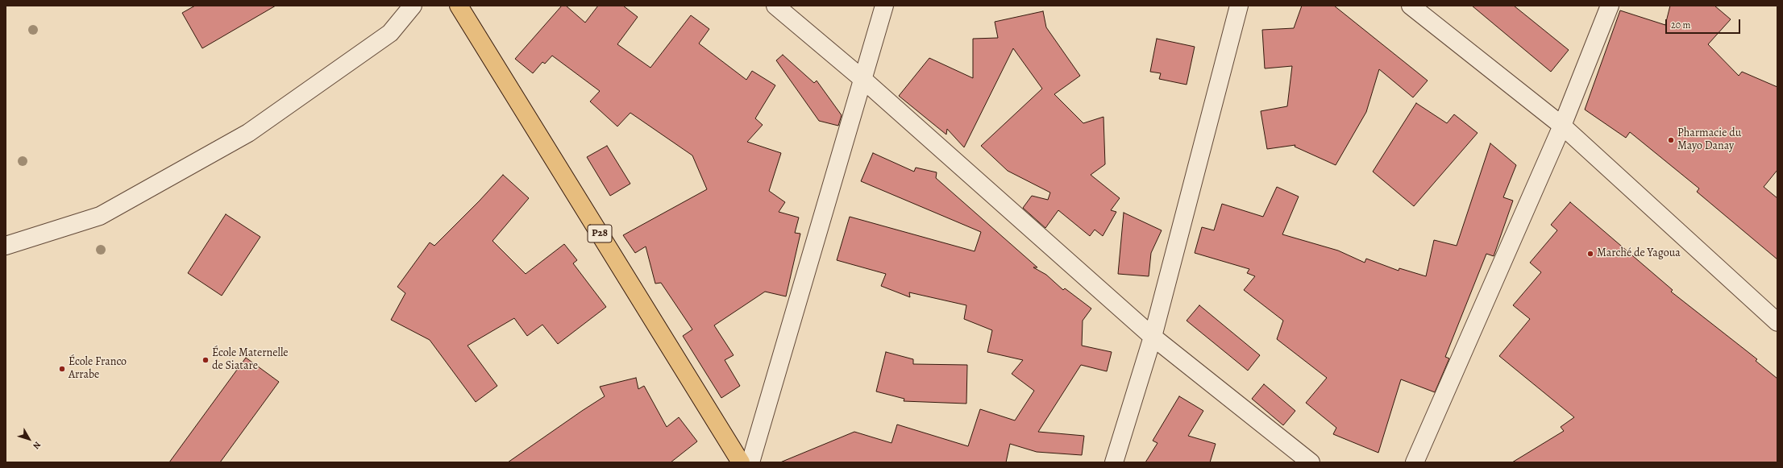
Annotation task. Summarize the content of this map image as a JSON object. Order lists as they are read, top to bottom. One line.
{"streets":{"main road":["P28"]},"places":["Pharmacie du Mayo Danay","Marché de Yagoua","École Maternelle de Siatare","École Franco Arrabe"],"scale_bar":"20 m","north":"bottom right"}
